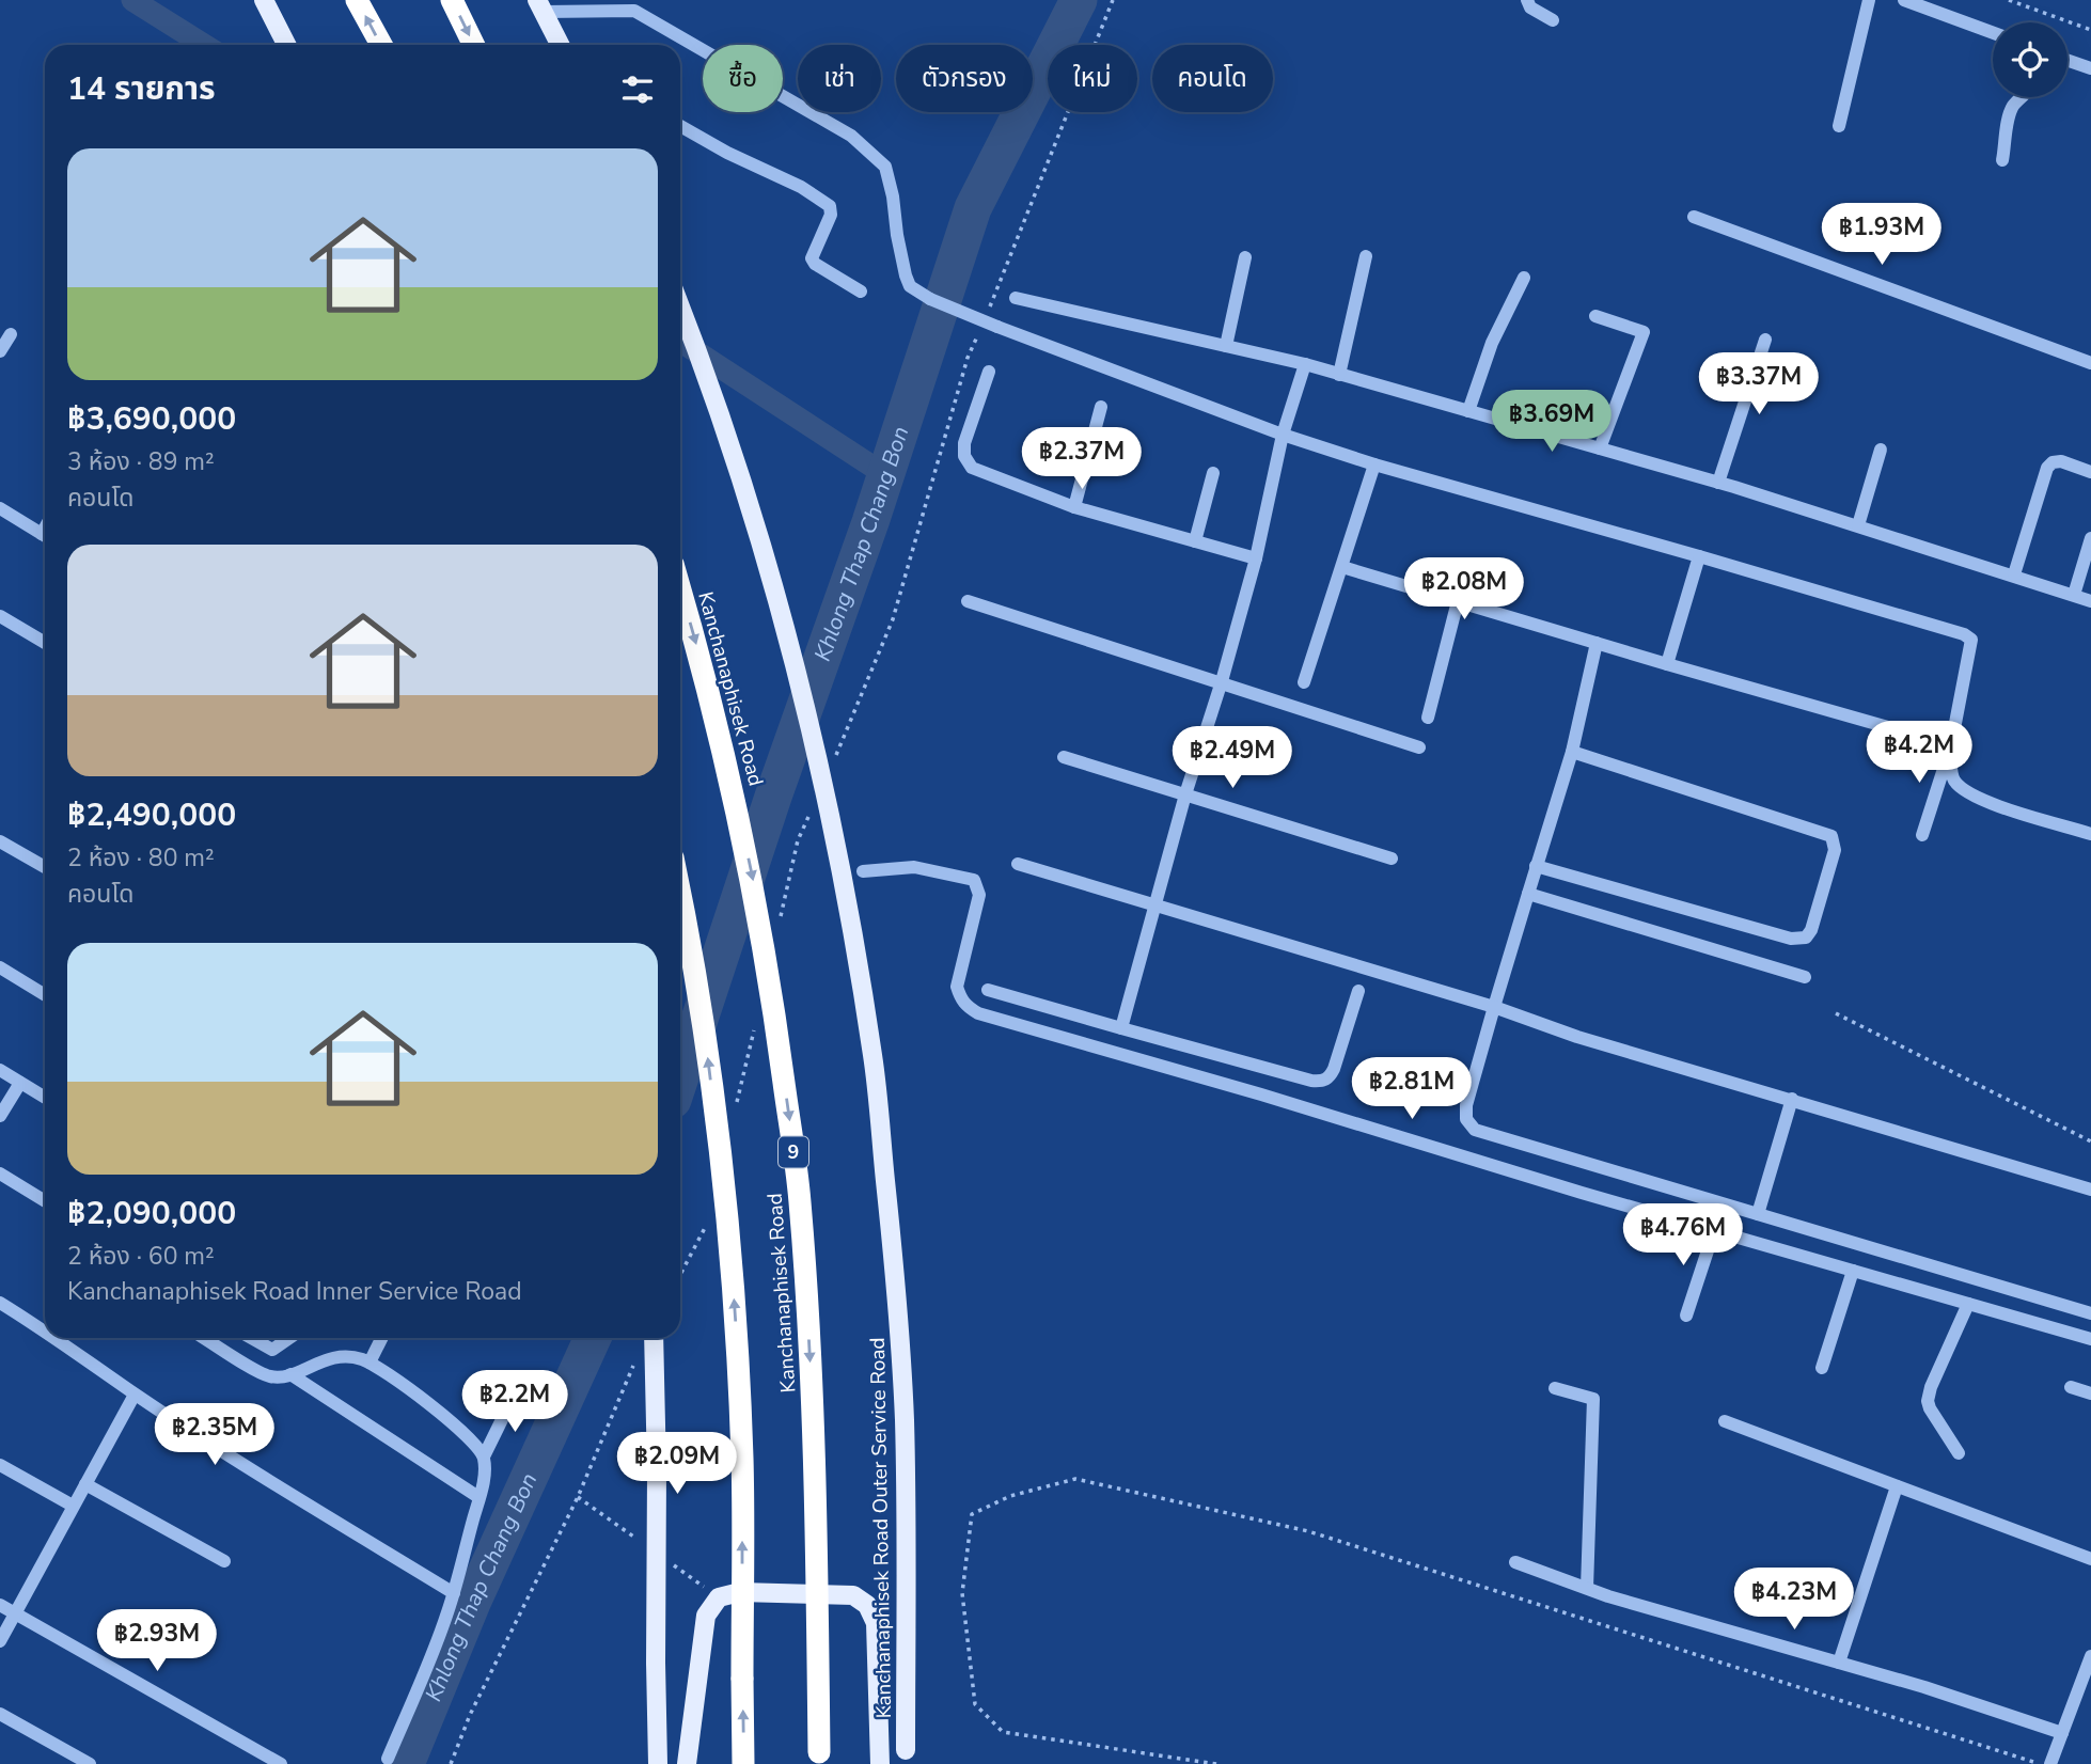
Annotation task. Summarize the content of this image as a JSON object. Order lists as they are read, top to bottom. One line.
{"streets":{"highway":["Kanchanaphisek Road","9"],"main road":["Kanchanaphisek Road Outer Service Road"]},"water":["Khlong Thap Chang Bon"],"page":{"chip":["ซื้อ","เช่า","ตัวกรอง","ใหม่","คอนโด"],"heading":"14 รายการ","list":[{"name":"฿3,690,000","note":"3 ห้อง · 89 m² · คอนโด"},{"name":"฿2,490,000","note":"2 ห้อง · 80 m² · คอนโด"},{"name":"฿2,090,000","note":"2 ห้อง · 60 m² · Kanchanaphisek Road Inner Service Road"}],"price":["฿1.93M","฿3.37M","฿3.69M","฿2.37M","฿2.08M","฿4.2M","฿2.49M","฿2.81M","฿4.76M","฿2.2M","฿2.35M","฿2.09M","฿4.23M","฿2.93M"]}}
